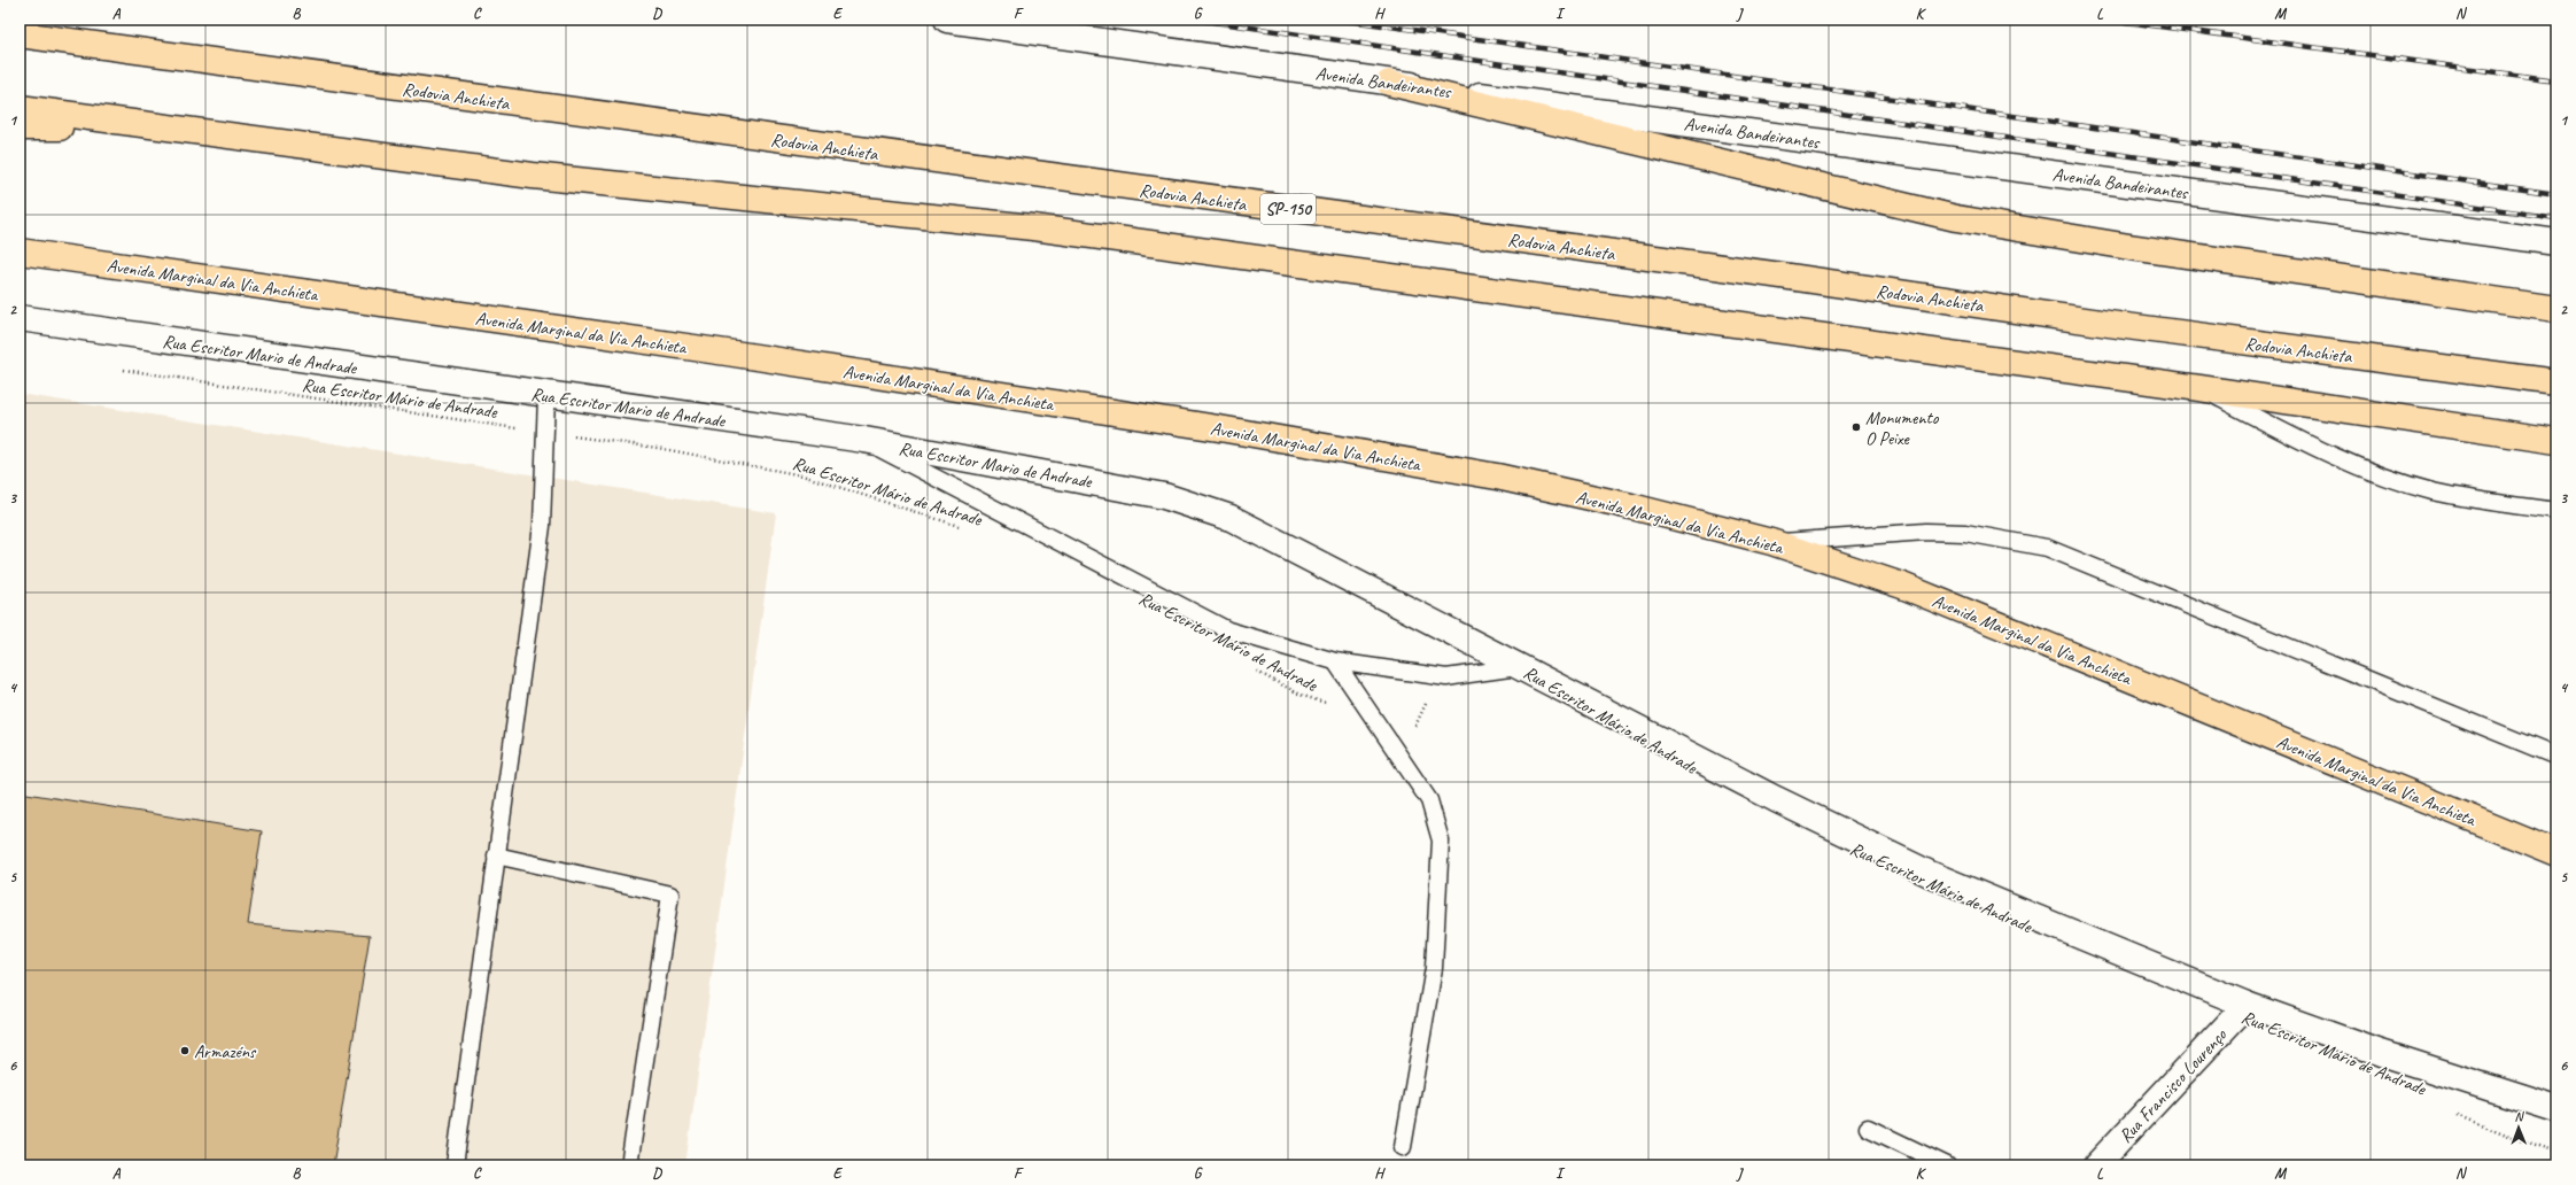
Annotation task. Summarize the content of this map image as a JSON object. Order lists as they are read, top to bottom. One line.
{"streets":{"main road":["Avenida Bandeirantes","Rodovia Anchieta","SP-150","Avenida Marginal da Via Anchieta","Rua Escritor Mario de Andrade","Rua Francisco Lourenço"],"path":["Rua Escritor Mário de Andrade"]},"places":["Monumento O Peixe","Armazéns"],"north":"top","grid":{"columns":["A","B","C","D","E","F","G","H","I","J","K","L","M","N"],"rows":["1","2","3","4","5","6"]}}
